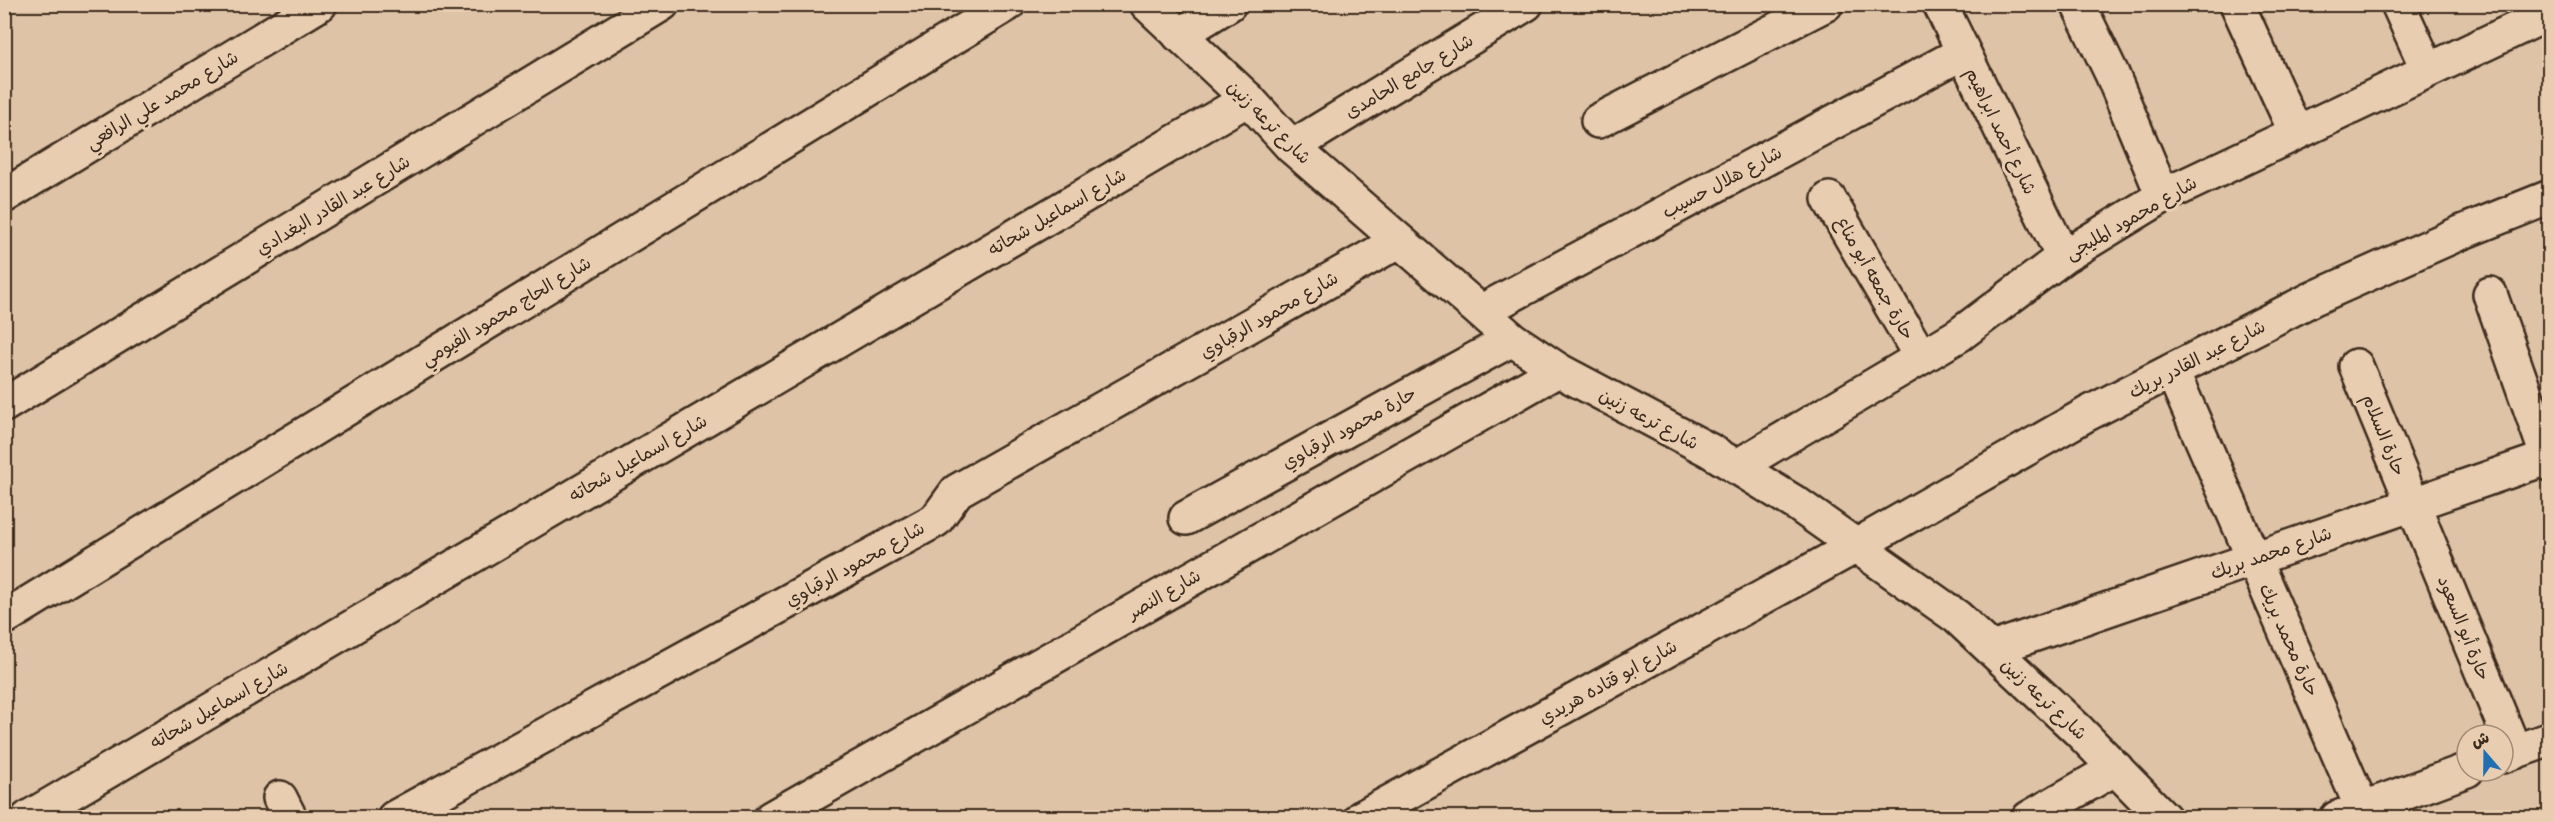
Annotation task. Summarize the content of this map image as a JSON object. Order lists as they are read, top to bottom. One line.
{"streets":{"street":["شارع جامع الحامدى","شارع محمد علي الرافعي","شارع ترعه زنين","شارع أحمد ابراهيم","شارع هلال حسيب","شارع عبد القادر البغدادي","شارع اسماعيل شحاته","شارع محمود المليجى","حارة جمعه أبو مناع","شارع الحاج محمود الفيومي","شارع محمود الرقباوي","شارع عبد القادر بريك","حارة محمود الرقباوي","حارة السلام","شارع محمد بريك","شارع النصر","حارة أبو السعود","حارة محمد بريك","شارع ابو قتاده هريدي"]},"crossings":[["شارع جامع الحامدى","شارع ترعه زنين"],["شارع ترعه زنين","شارع هلال حسيب"],["شارع ترعه زنين","شارع اسماعيل شحاته"],["شارع ترعه زنين","شارع محمود المليجى"],["شارع ترعه زنين","شارع محمود الرقباوي"],["شارع ترعه زنين","شارع عبد القادر بريك"],["شارع ترعه زنين","حارة محمود الرقباوي"],["شارع ترعه زنين","شارع محمد بريك"],["شارع ترعه زنين","شارع النصر"],["شارع ترعه زنين","شارع ابو قتاده هريدي"],["شارع أحمد ابراهيم","شارع هلال حسيب"],["شارع أحمد ابراهيم","شارع محمود المليجى"],["شارع محمود المليجى","حارة جمعه أبو مناع"],["شارع عبد القادر بريك","حارة محمد بريك"],["شارع عبد القادر بريك","شارع ابو قتاده هريدي"],["حارة السلام","شارع محمد بريك"],["حارة السلام","حارة أبو السعود"],["شارع محمد بريك","حارة أبو السعود"],["شارع محمد بريك","حارة محمد بريك"]],"north":"top"}
